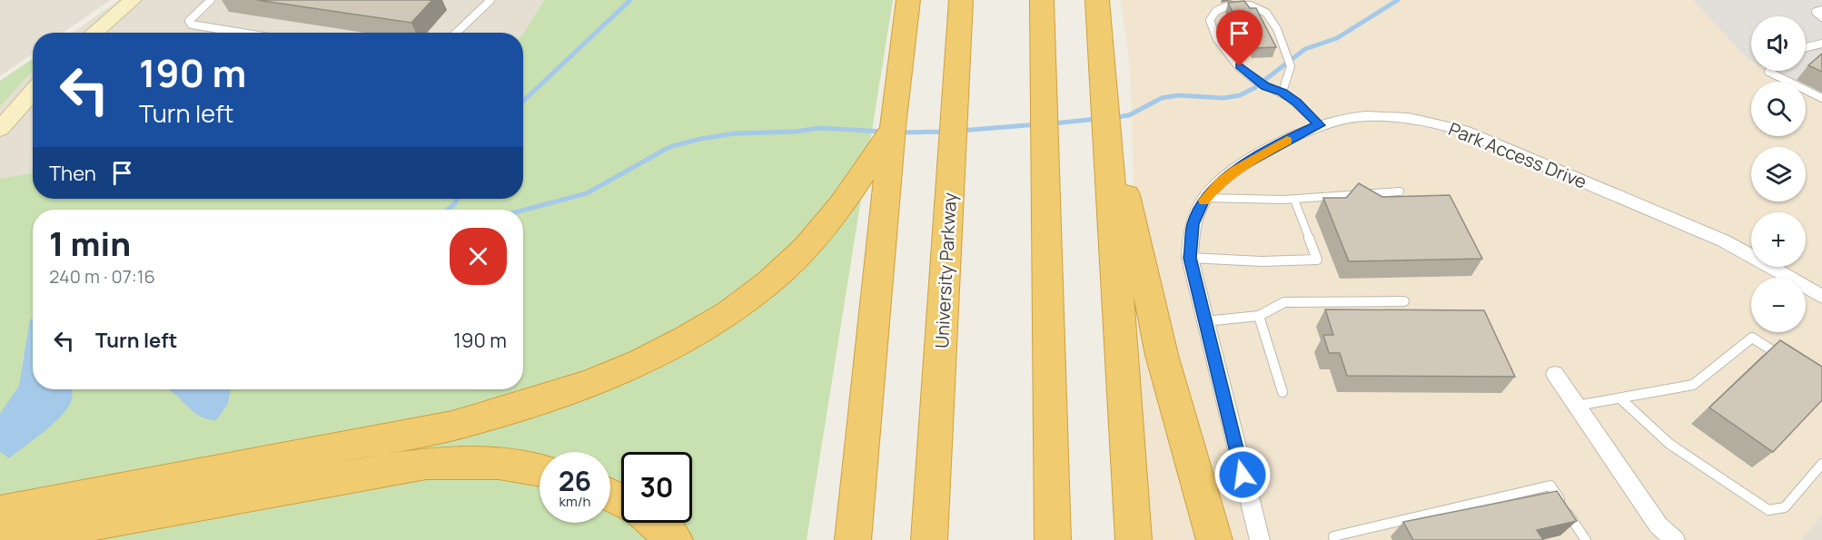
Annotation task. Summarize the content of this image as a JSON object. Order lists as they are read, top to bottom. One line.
{"streets":{"highway":["University Parkway"],"street":["Park Access Drive"]},"page":{"map_buttons":["+","−"],"turn":["190 m","Turn left"],"then":"Then","heading":["1 min","240 m · 07:16"],"list":[{"name":"Turn left","value":"190 m"}],"speed":"26 km/h","limit":"30"}}
